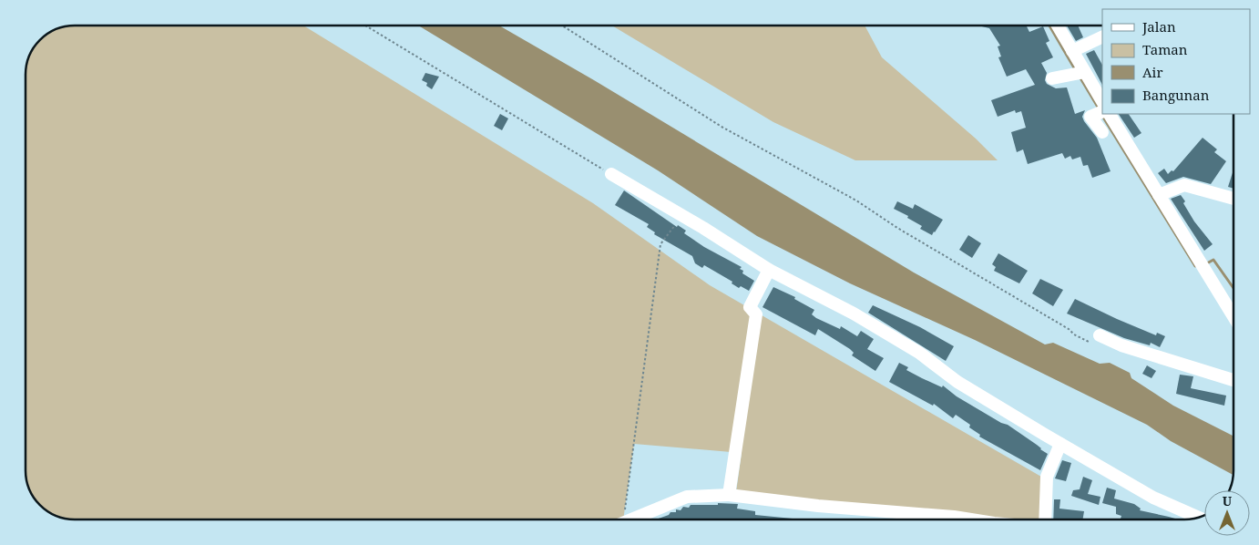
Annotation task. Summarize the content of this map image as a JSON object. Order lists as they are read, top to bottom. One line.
{"legend":["Jalan","Taman","Air","Bangunan"],"north":"top"}
